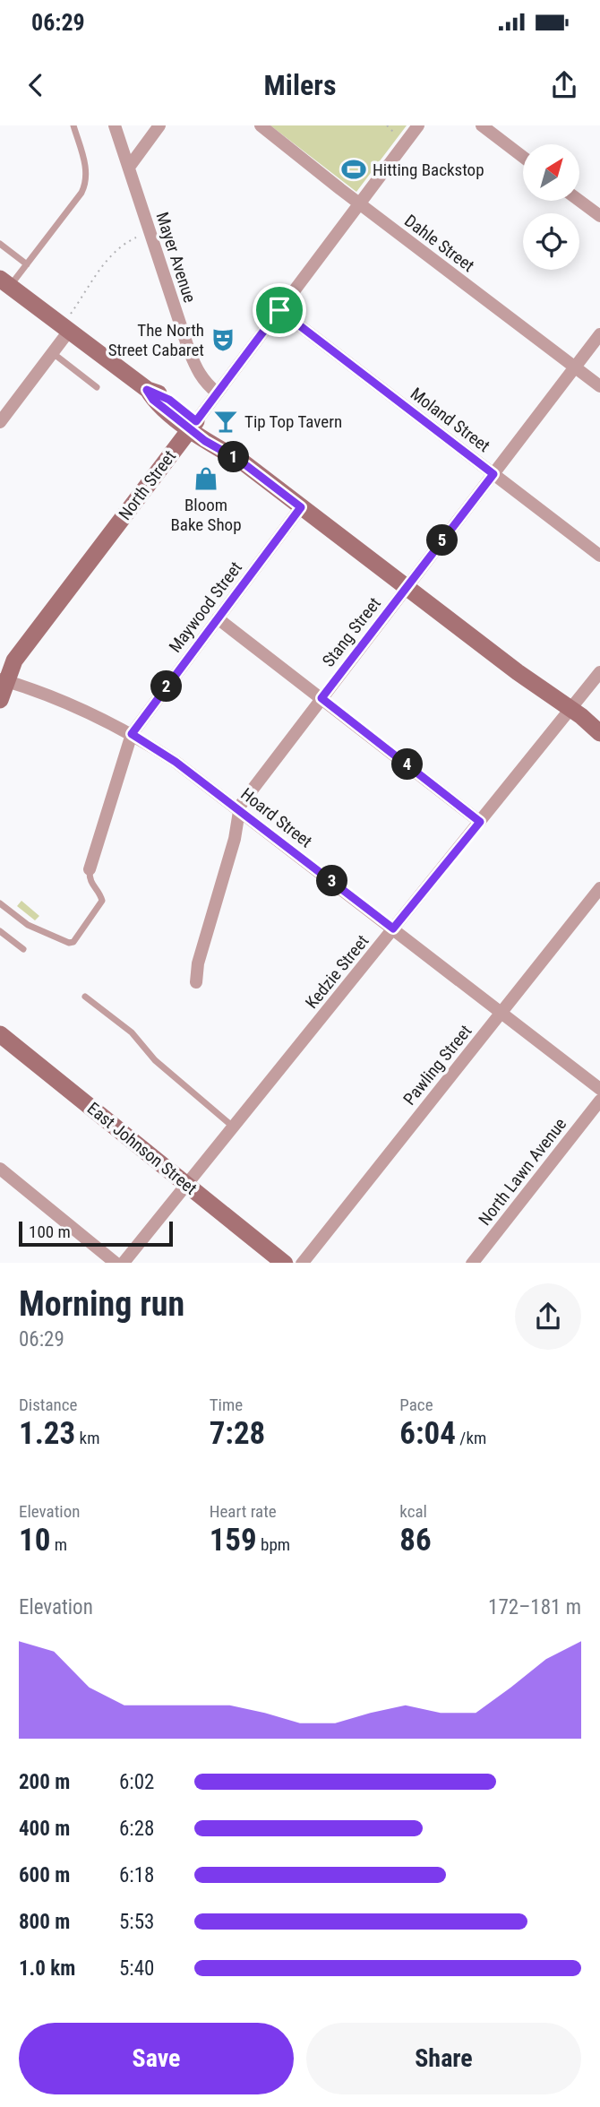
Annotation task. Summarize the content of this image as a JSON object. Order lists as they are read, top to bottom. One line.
{"streets":{"street":["Dahle Street","Mayer Avenue","Moland Street","North Street","Maywood Street","Stang Street","Hoard Street","Kedzie Street","Pawling Street","East Johnson Street","North Lawn Avenue"]},"crossings":[["Dahle Street","North Street"],["Dahle Street","Stang Street"],["Mayer Avenue","North Street"],["Moland Street","North Street"],["Moland Street","Stang Street"],["North Street","Hoard Street"],["Maywood Street","Hoard Street"],["Stang Street","Hoard Street"],["Hoard Street","Kedzie Street"],["Hoard Street","Pawling Street"],["Kedzie Street","East Johnson Street"]],"places":{"sports":["Hitting Backstop"],"theatre":["The North Street Cabaret"],"bar":["Tip Top Tavern"],"shop":["Bloom Bake Shop"]},"scale_bar":"100 m","north":"top right","page":{"status":"06:29","header":"Milers","pins":["1","5","2","4","3"],"scale":"100 m","heading":["Morning run","06:29"],"stats":[["Distance","1.23 km"],["Time","7:28"],["Pace","6:04 /km"],["Elevation","10 m"],["Heart rate","159 bpm"],["kcal","86"]],"chart":["Elevation","172–181 m"],"list":[{"name":"200 m","note":"6:02"},{"name":"400 m","note":"6:28"},{"name":"600 m","note":"6:18"},{"name":"800 m","note":"5:53"},{"name":"1.0 km","note":"5:40"}],"buttons":["Save","Share"]}}
